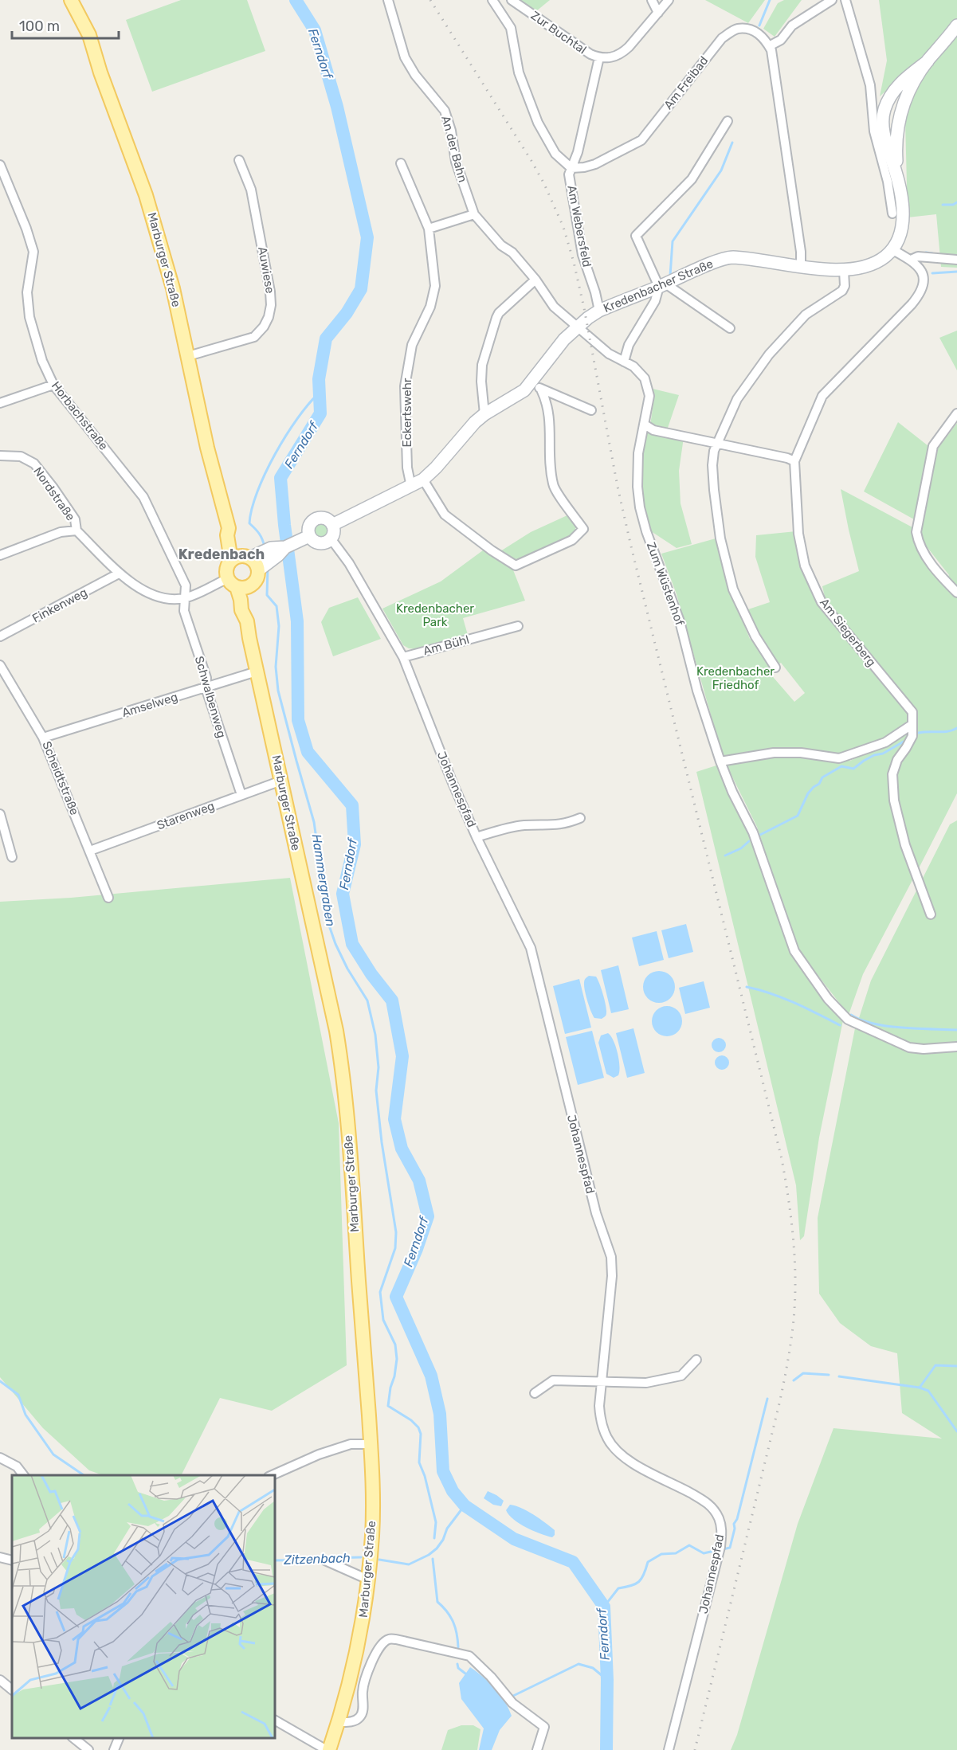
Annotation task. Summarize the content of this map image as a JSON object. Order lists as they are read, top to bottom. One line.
{"streets":{"main road":["Marburger Straße","Kredenbacher Straße"],"street":["Zur Buchtal","Am Freibad","An der Bahn","Am Webersfeld","Auwiese","Eckertswehr","Horbachstraße","Nordstraße","Zum Wüstenhof","Finkenweg","Am Siegerberg","Am Bühl","Schwalbenweg","Amselweg","Scheidtstraße","Johannespfad","Starenweg"]},"crossings":[["Zur Buchtal","Am Webersfeld"],["Am Freibad","Am Webersfeld"],["An der Bahn","Kredenbacher Straße"],["An der Bahn","Zum Wüstenhof"],["Am Webersfeld","Kredenbacher Straße"],["Marburger Straße","Auwiese"],["Marburger Straße","Amselweg"],["Marburger Straße","Starenweg"],["Kredenbacher Straße","Eckertswehr"],["Kredenbacher Straße","Zum Wüstenhof"],["Kredenbacher Straße","Am Siegerberg"],["Kredenbacher Straße","Johannespfad"],["Horbachstraße","Schwalbenweg"],["Am Bühl","Johannespfad"],["Schwalbenweg","Amselweg"],["Schwalbenweg","Starenweg"],["Amselweg","Scheidtstraße"],["Scheidtstraße","Starenweg"]],"districts":["Kredenbach"],"water":["Ferndorf","Hammergraben","Zitzenbach"],"parks":["Kredenbacher Park","Kredenbacher Friedhof"],"scale_bar":"100 m"}
